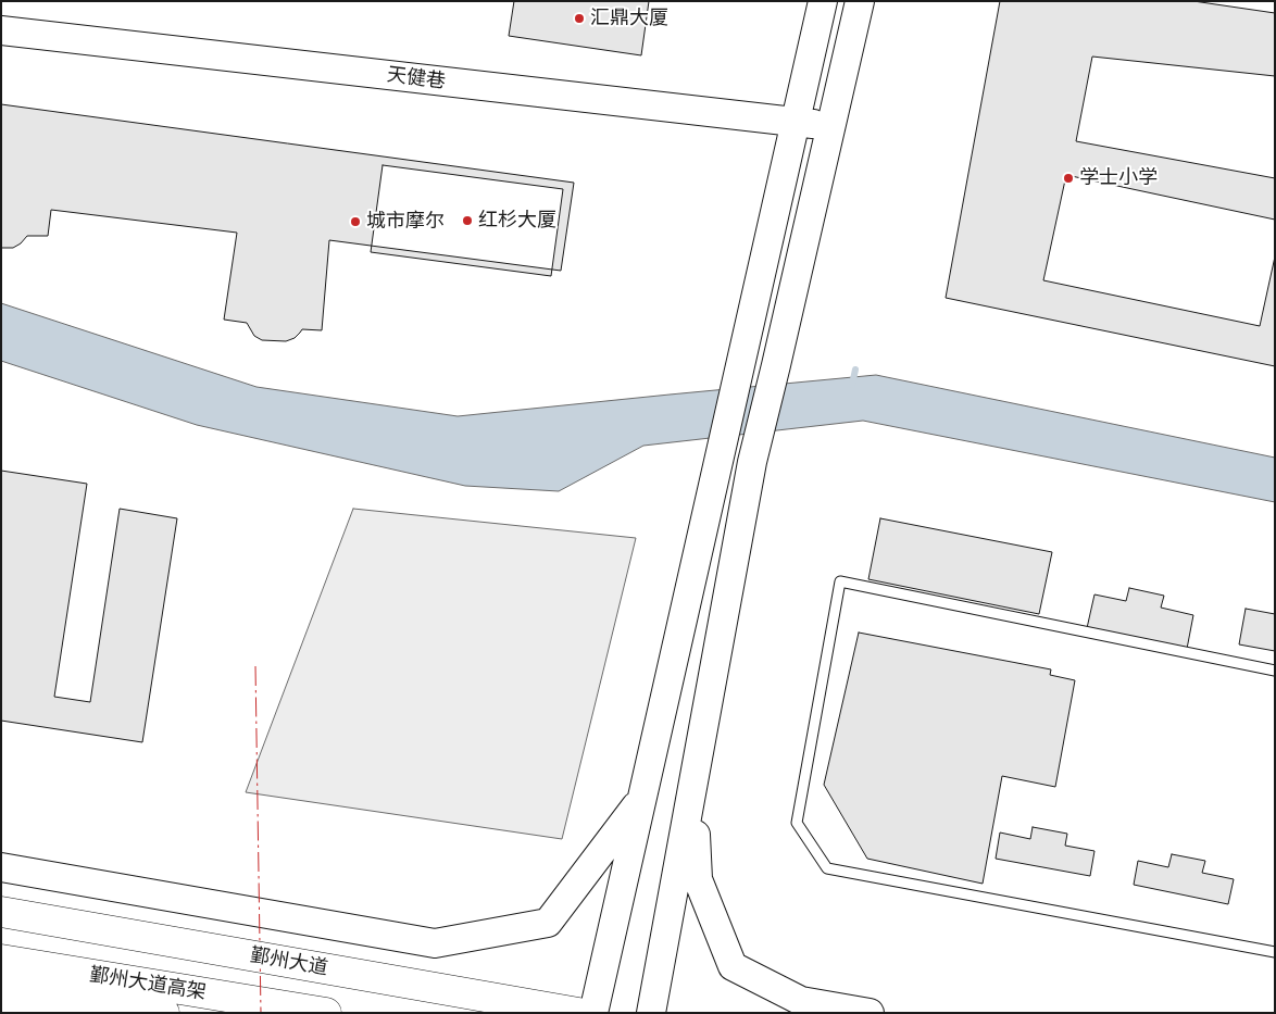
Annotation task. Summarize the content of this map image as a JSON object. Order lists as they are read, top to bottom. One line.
{"streets":{"main road":["天健巷","鄞州大道","鄞州大道高架"]},"places":["汇鼎大厦","学士小学","红杉大厦","城市摩尔"]}
